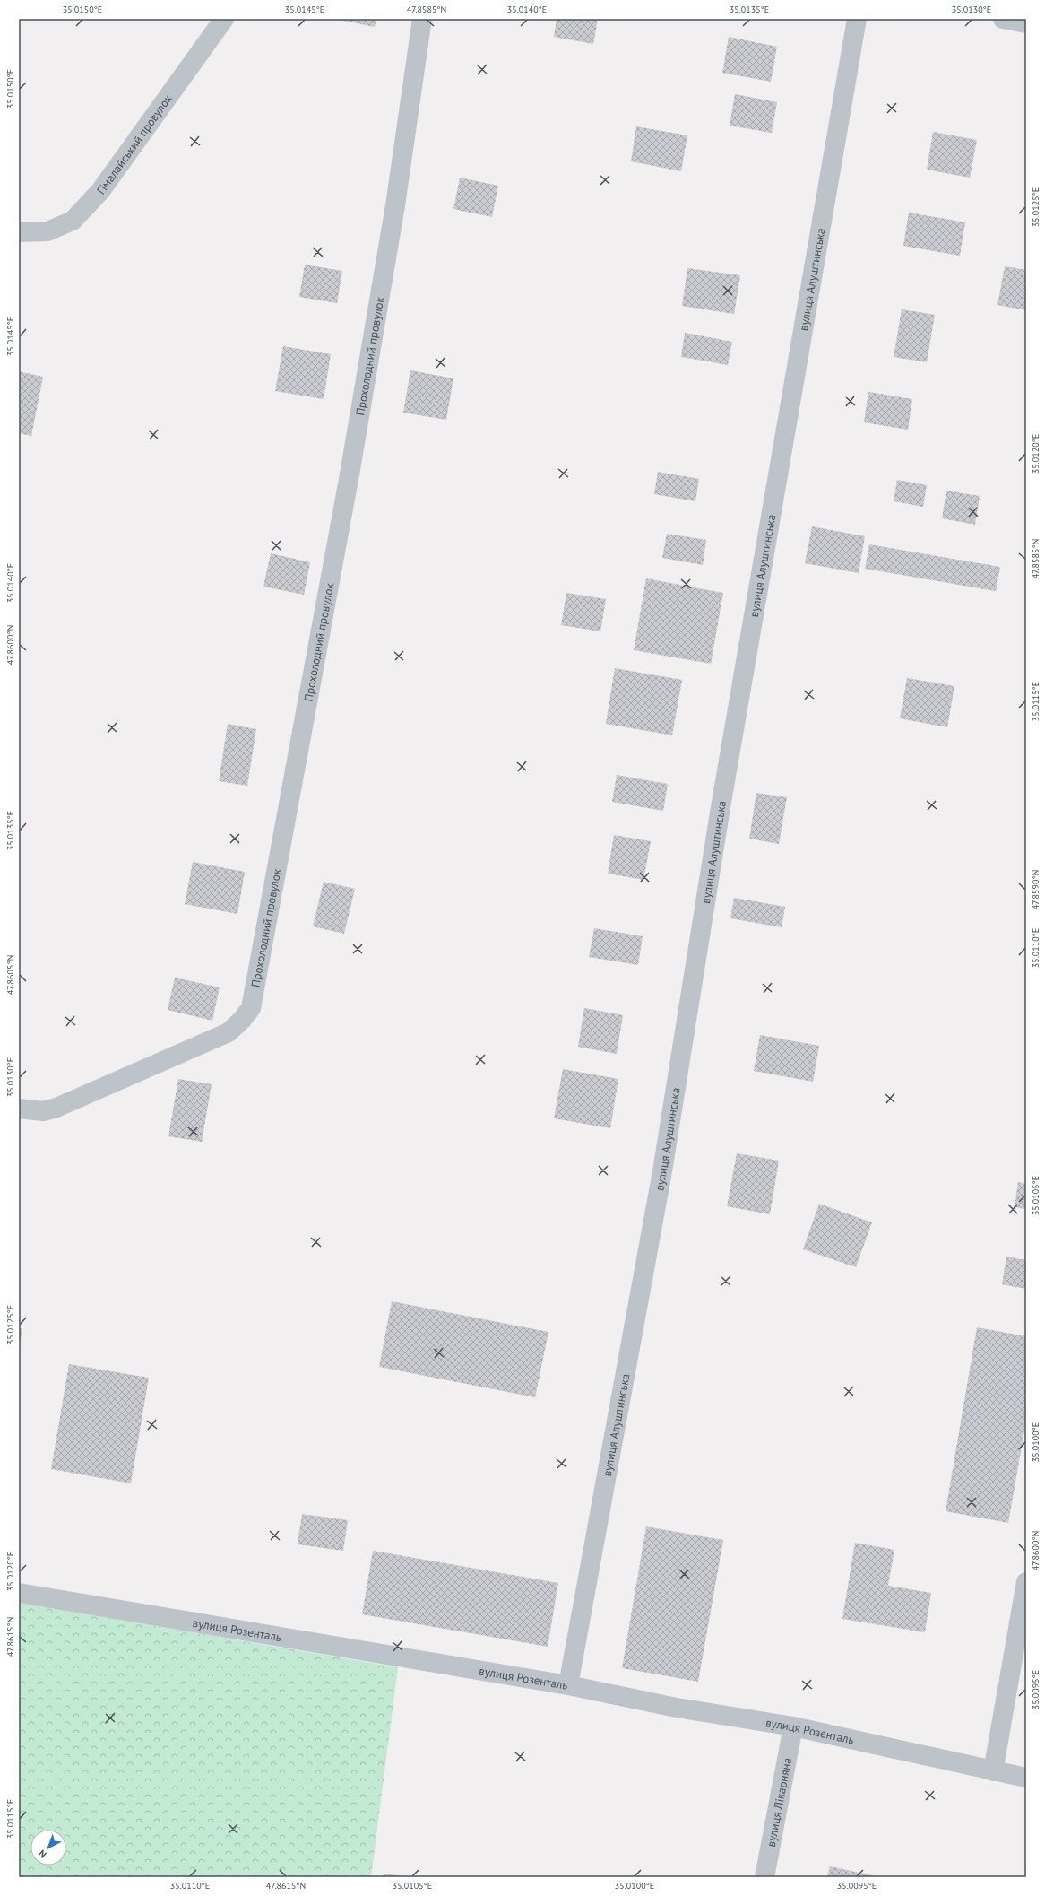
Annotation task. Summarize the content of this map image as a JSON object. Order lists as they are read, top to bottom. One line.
{"streets":{"street":["Гімалайський провулок","вулиця Алуштинська","Прохолодний провулок","вулиця Розенталь","вулиця Лікарняна"]},"crossings":[["вулиця Алуштинська","вулиця Розенталь"],["вулиця Розенталь","вулиця Лікарняна"]],"north":"bottom left","coordinates":["35.0150°E","35.0145°E","47.8585°N","35.0140°E","35.0135°E","35.0130°E","35.0125°E","35.0120°E","47.8600°N","35.0115°E","47.8590°N","35.0110°E","47.8605°N","35.0105°E","35.0100°E","47.8615°N","35.0095°E"]}
